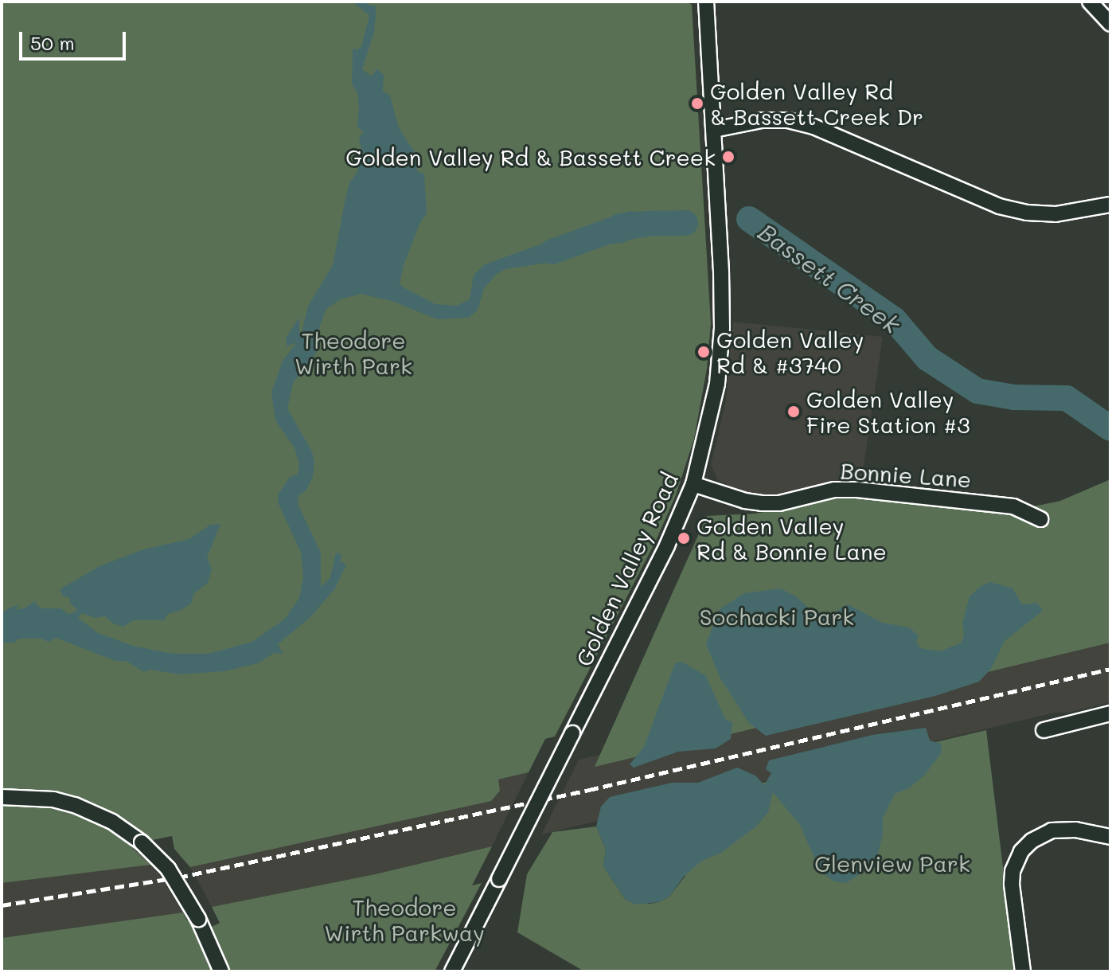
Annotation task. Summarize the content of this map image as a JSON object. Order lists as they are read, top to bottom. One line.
{"streets":{"street":["Bonnie Lane","Golden Valley Road"]},"crossings":[["Bonnie Lane","Golden Valley Road"]],"water":["Bassett Creek"],"parks":["Theodore Wirth Park","Sochacki Park","Glenview Park","Theodore Wirth Parkway"],"places":["Golden Valley Rd & Bassett Creek Dr","Golden Valley Rd & Bassett Creek","Golden Valley Rd & #3740","Golden Valley Fire Station #3","Golden Valley Rd & Bonnie Lane"],"scale_bar":"50 m"}
